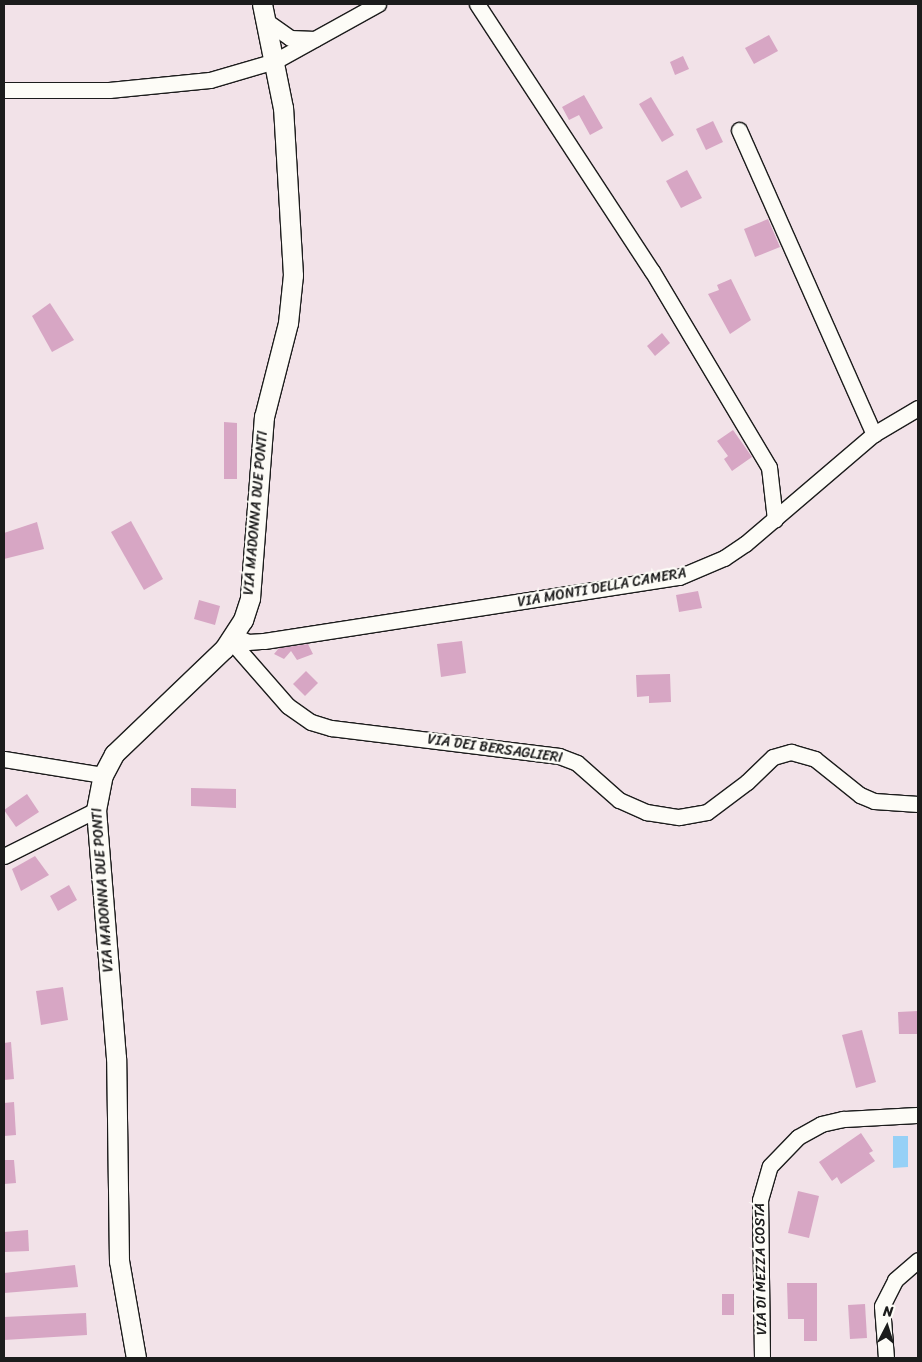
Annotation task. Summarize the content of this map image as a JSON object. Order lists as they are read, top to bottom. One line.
{"streets":{"main road":["VIA MADONNA DUE PONTI"],"street":["VIA MONTI DELLA CAMERA","VIA DEI BERSAGLIERI","VIA DI MEZZA COSTA"]},"crossings":[["VIA MADONNA DUE PONTI","VIA MONTI DELLA CAMERA"],["VIA MADONNA DUE PONTI","VIA DEI BERSAGLIERI"],["VIA MONTI DELLA CAMERA","VIA DEI BERSAGLIERI"]],"north":"top"}
